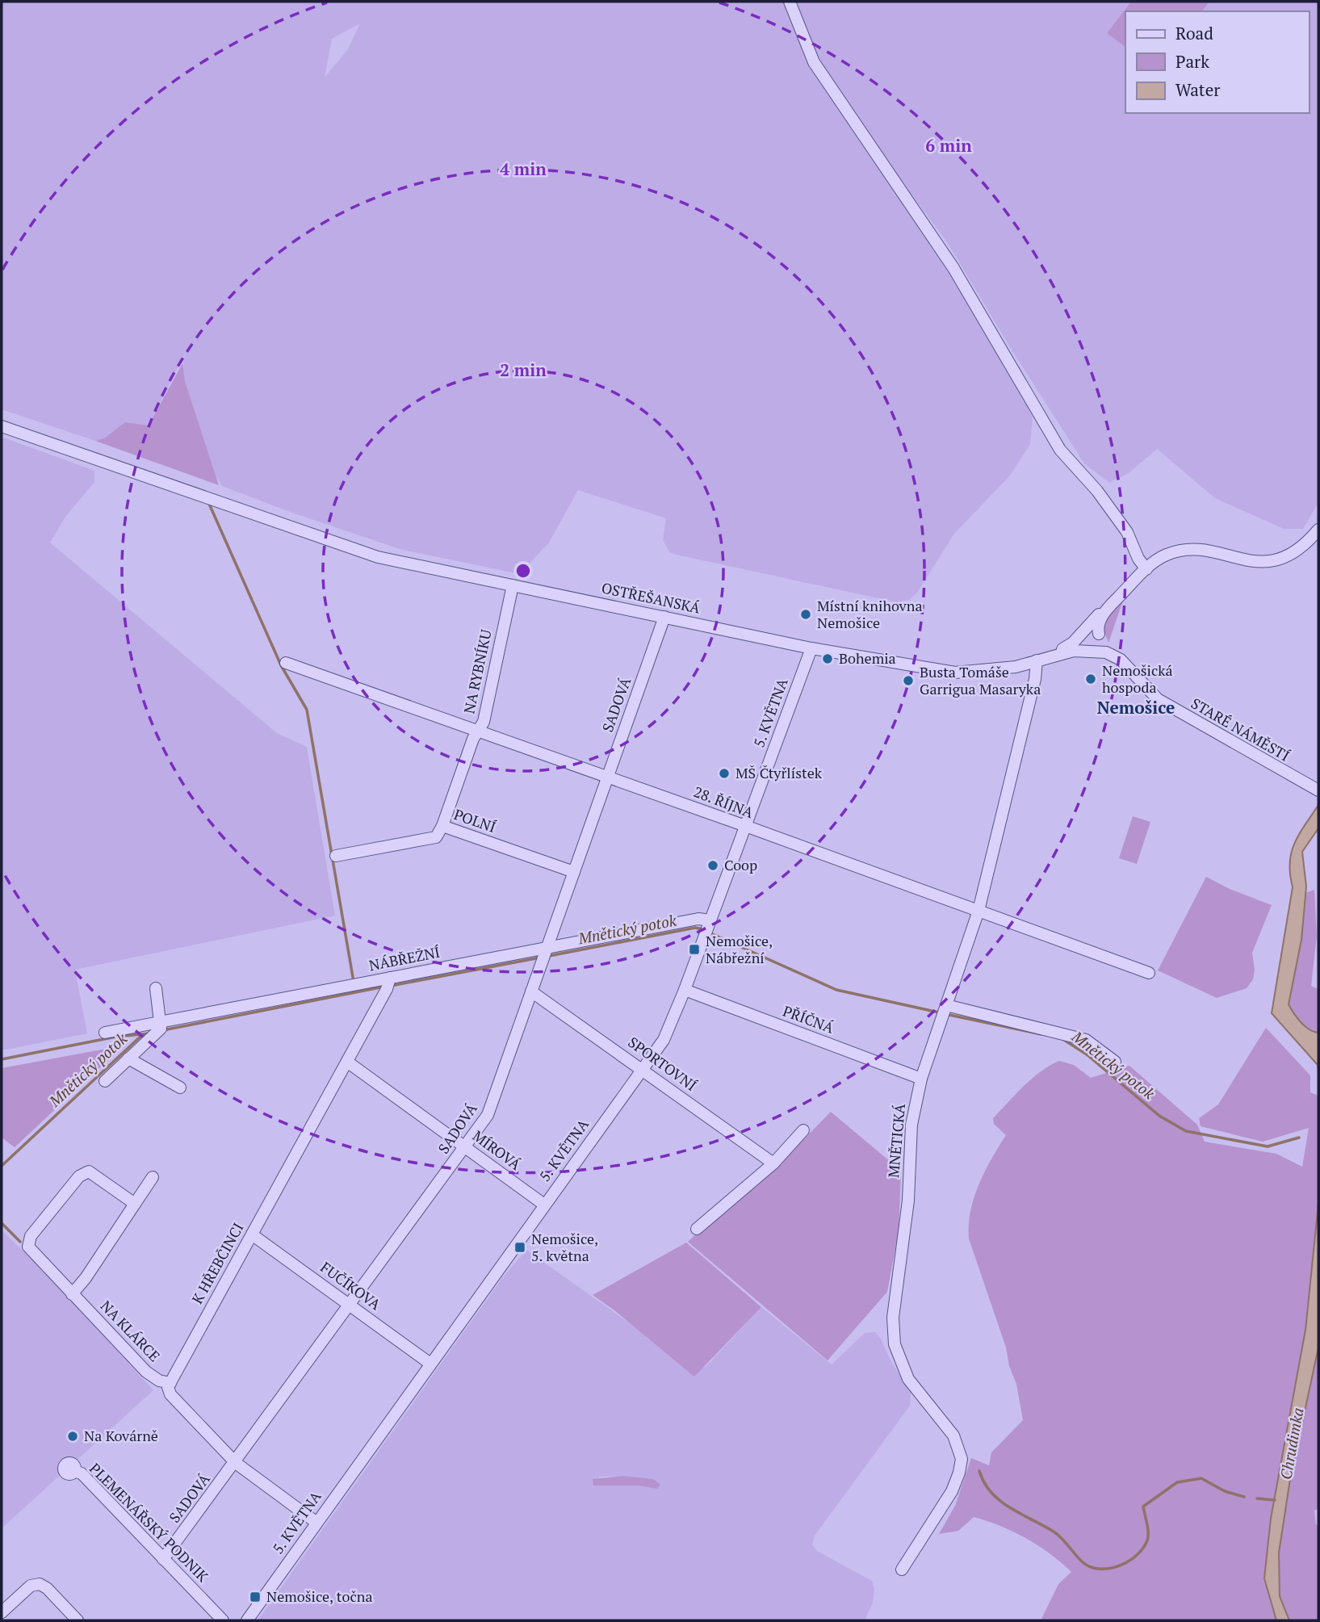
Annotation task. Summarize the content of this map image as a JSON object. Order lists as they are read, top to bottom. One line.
{"streets":{"street":["OSTŘEŠANSKÁ","NA RYBNÍKU","SADOVÁ","5. KVĚTNA","STARÉ NÁMĚSTÍ","28. ŘÍJNA","POLNÍ","NÁBŘEŽNÍ","PŘÍČNÁ","SPORTOVNÍ","MNĚTICKÁ","MÍROVÁ","K HŘEBČINCI","FUČÍKOVA","NA KLÁRCE","PLEMENÁŘSKÝ PODNIK"]},"crossings":[["OSTŘEŠANSKÁ","NA RYBNÍKU"],["OSTŘEŠANSKÁ","SADOVÁ"],["OSTŘEŠANSKÁ","5. KVĚTNA"],["OSTŘEŠANSKÁ","STARÉ NÁMĚSTÍ"],["OSTŘEŠANSKÁ","MNĚTICKÁ"],["NA RYBNÍKU","28. ŘÍJNA"],["NA RYBNÍKU","POLNÍ"],["SADOVÁ","28. ŘÍJNA"],["SADOVÁ","POLNÍ"],["SADOVÁ","NÁBŘEŽNÍ"],["SADOVÁ","SPORTOVNÍ"],["SADOVÁ","MÍROVÁ"],["SADOVÁ","FUČÍKOVA"],["SADOVÁ","PLEMENÁŘSKÝ PODNIK"],["5. KVĚTNA","28. ŘÍJNA"],["5. KVĚTNA","NÁBŘEŽNÍ"],["5. KVĚTNA","PŘÍČNÁ"],["5. KVĚTNA","SPORTOVNÍ"],["5. KVĚTNA","MÍROVÁ"],["5. KVĚTNA","FUČÍKOVA"],["STARÉ NÁMĚSTÍ","MNĚTICKÁ"],["28. ŘÍJNA","MNĚTICKÁ"],["NÁBŘEŽNÍ","K HŘEBČINCI"],["PŘÍČNÁ","MNĚTICKÁ"],["MÍROVÁ","K HŘEBČINCI"],["K HŘEBČINCI","FUČÍKOVA"],["K HŘEBČINCI","NA KLÁRCE"]],"districts":["Nemošice"],"water":["Mnětický potok","Chrudimka"],"places":{"other":["Místní knihovna Nemošice","Bohemia","Nemošická hospoda","Busta Tomáše Garrigua Masaryka","MŠ Čtyřlístek","Coop","Na Kovárně"],"transit":["Nemošice, Nábřežní","Nemošice, 5. května","Nemošice, točna"]},"legend":["Road","Park","Water"],"rings":["6 min","4 min","2 min"]}
